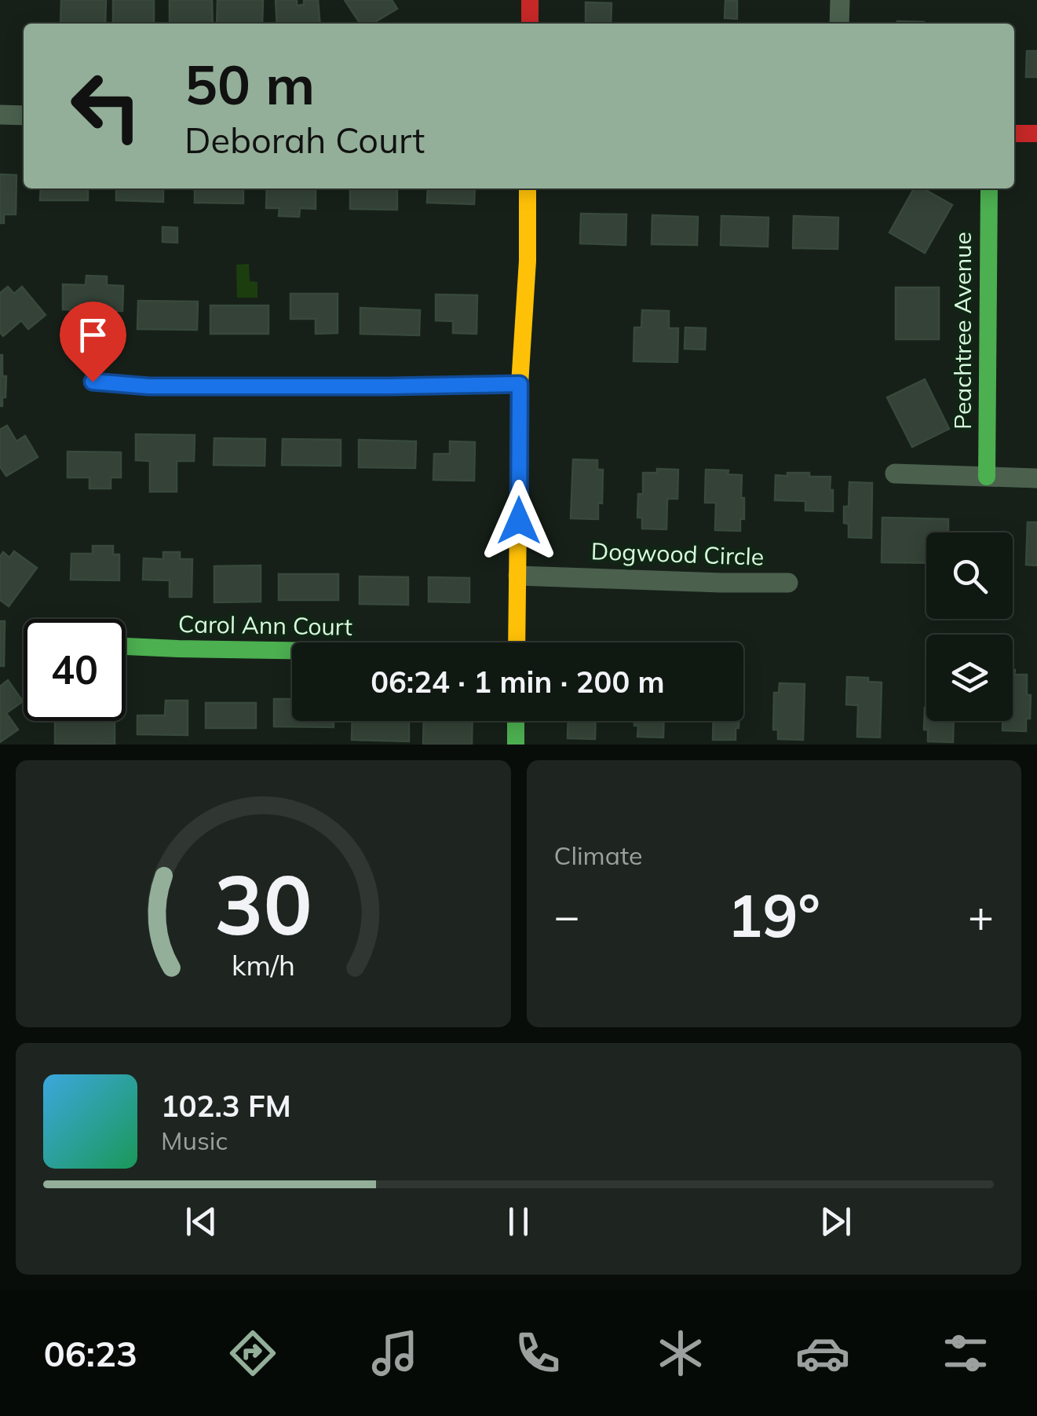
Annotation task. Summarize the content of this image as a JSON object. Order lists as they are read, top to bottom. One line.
{"streets":{"street":["Peachtree Avenue","Dogwood Circle","Carol Ann Court"]},"page":{"turn":["50 m","Deborah Court"],"limit":"40","trip":"06:24 · 1 min · 200 m","tile":"Climate","heat":["−","19°","+"],"song":["102.3 FM","Music"],"tabs":"06:23","gauge":["30","km/h"]}}
